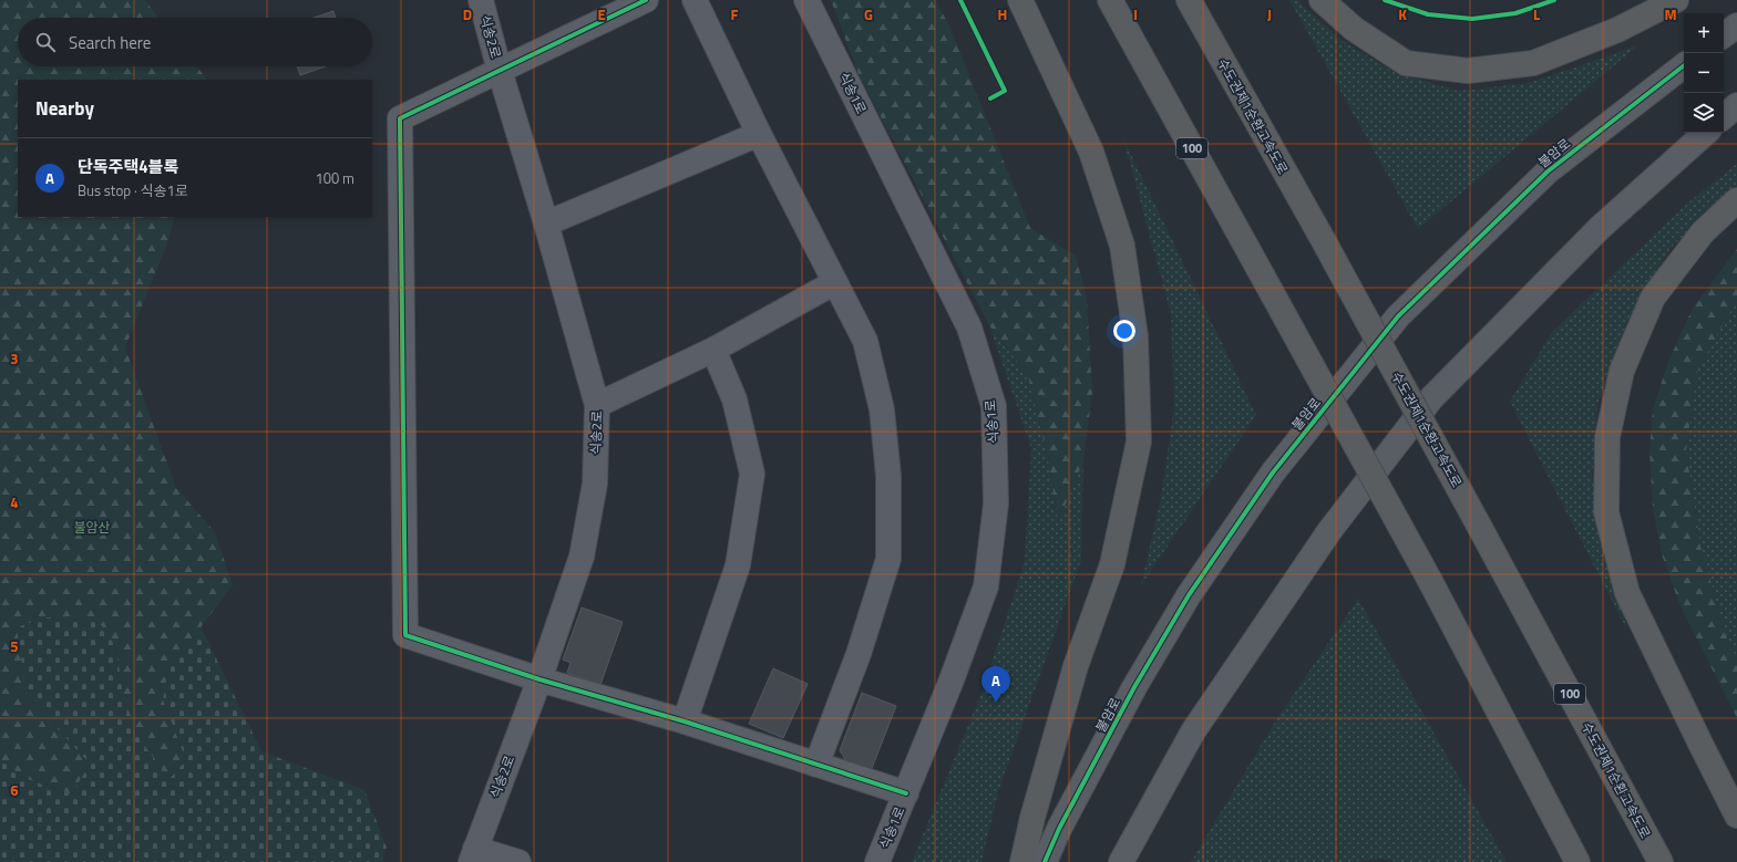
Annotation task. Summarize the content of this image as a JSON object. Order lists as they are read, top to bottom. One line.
{"streets":{"highway":["수도권제1순환고속도로","100"],"street":["식송2로","식송1로","불암로"]},"parks":["불암산"],"page":{"map_buttons":["+","−"],"search":"Search here","heading":"Nearby","list":[{"mark":"A","name":"단독주택4블록","note":"Bus stop · 식송1로","value":"100 m"}],"pins":"A"},"grid":{"columns":["D","E","F","G","H","I","J","K","L","M"],"rows":["3","4","5","6"]}}
